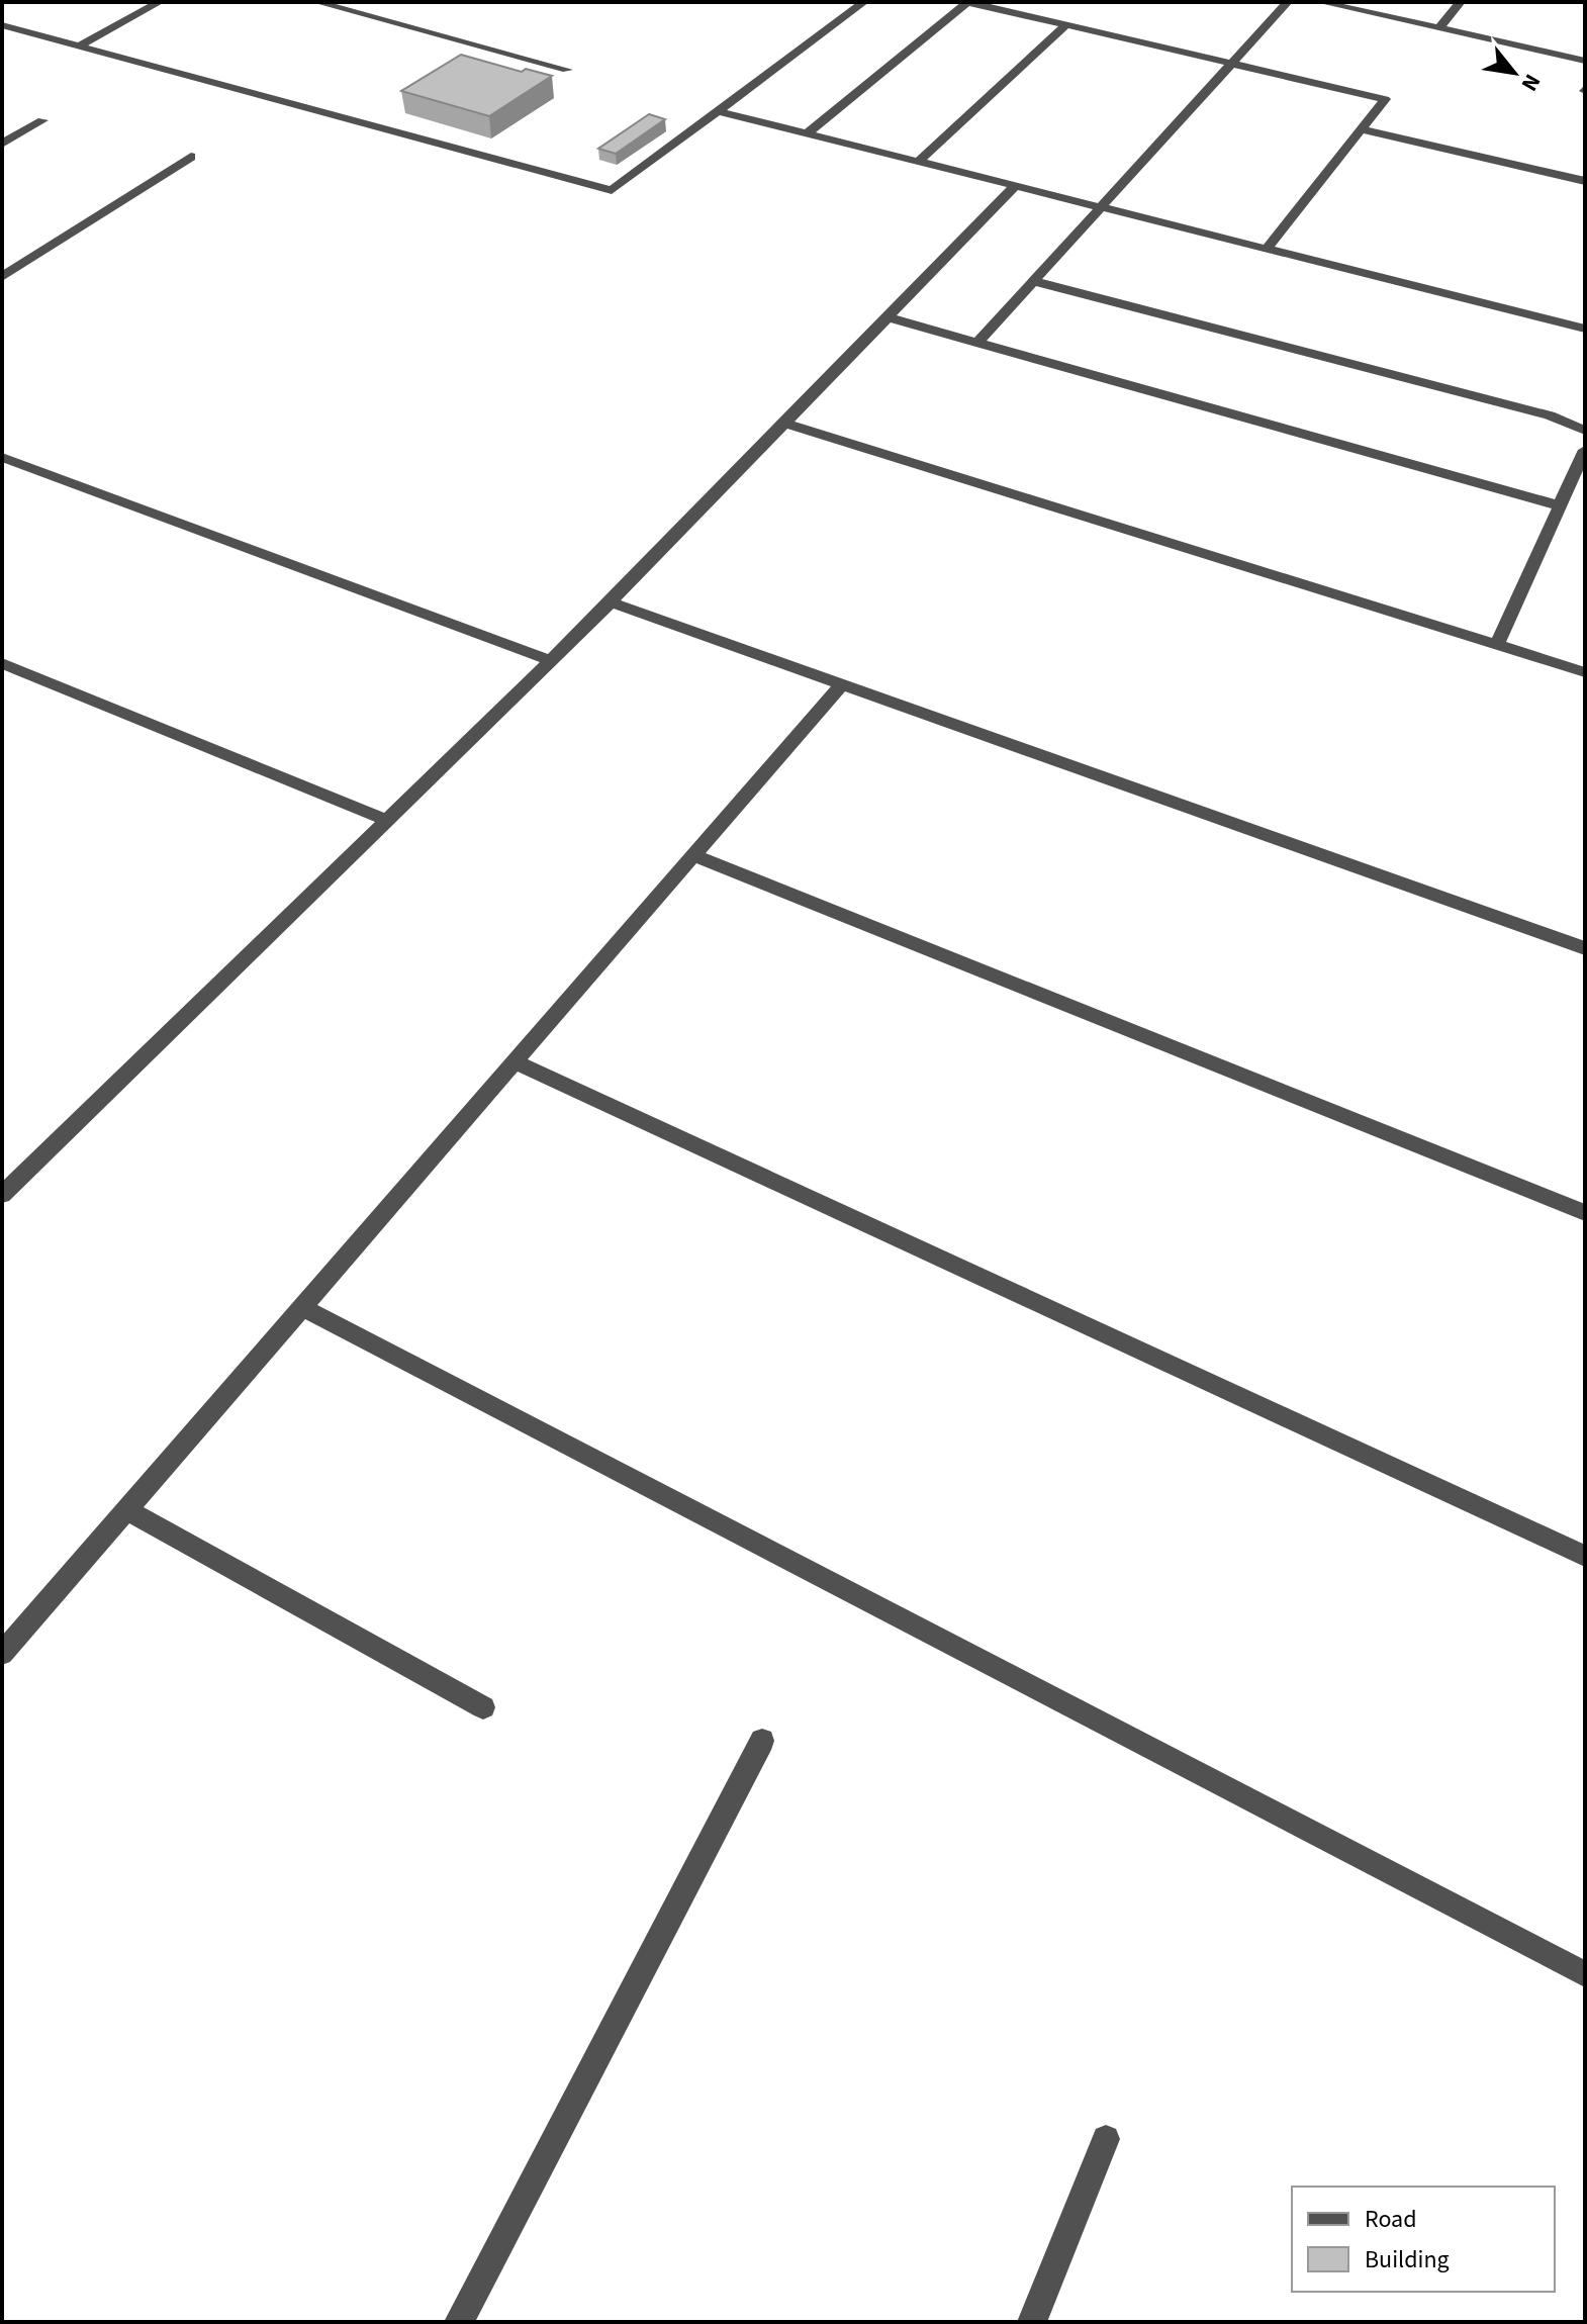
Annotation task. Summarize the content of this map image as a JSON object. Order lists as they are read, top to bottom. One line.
{"legend":["Road","Building"],"north":"bottom right"}
